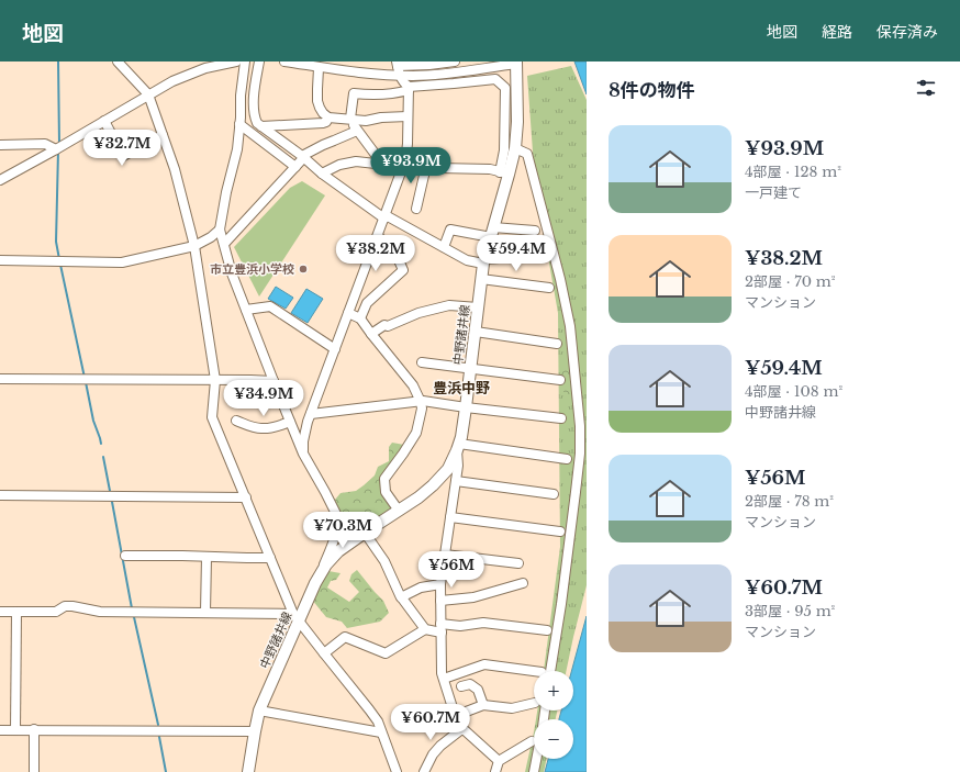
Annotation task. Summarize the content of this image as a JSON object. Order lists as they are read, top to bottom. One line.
{"streets":{"main road":["中野諸井線"]},"districts":["豊浜中野"],"places":["市立豊浜小学校"],"page":{"header":"地図","nav":["地図","経路","保存済み"],"heading":"8件の物件","list":[{"name":"¥93.9M","note":"4部屋 · 128 m² · 一戸建て"},{"name":"¥38.2M","note":"2部屋 · 70 m² · マンション"},{"name":"¥59.4M","note":"4部屋 · 108 m² · 中野諸井線"},{"name":"¥56M","note":"2部屋 · 78 m² · マンション"},{"name":"¥60.7M","note":"3部屋 · 95 m² · マンション"}],"price":["¥32.7M","¥93.9M","¥38.2M","¥59.4M","¥34.9M","¥70.3M","¥56M","¥60.7M"],"map_buttons":["+","−"]}}
